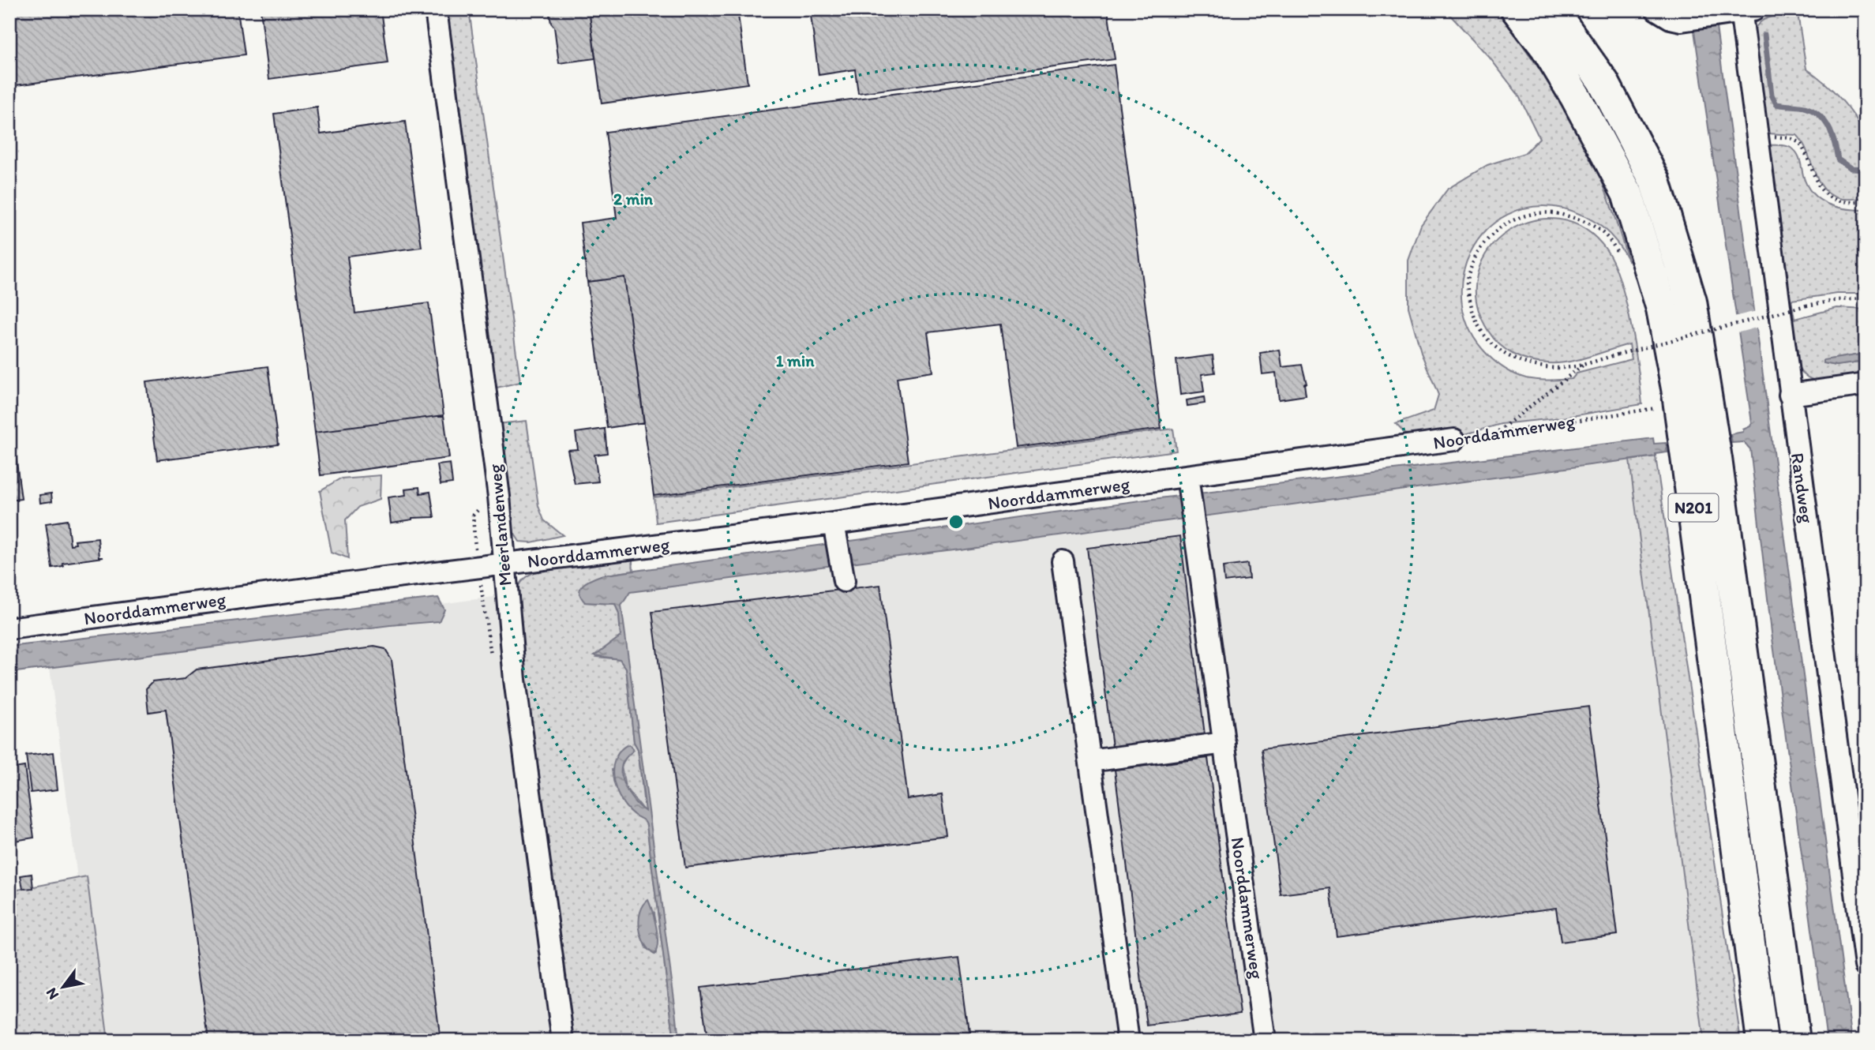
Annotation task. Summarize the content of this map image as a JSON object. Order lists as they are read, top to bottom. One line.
{"streets":{"highway":["N201"],"street":["Noorddammerweg","Randweg","Meerlandenweg"]},"crossings":[["Noorddammerweg","Meerlandenweg"]],"north":"bottom left","rings":["2 min","1 min"]}
